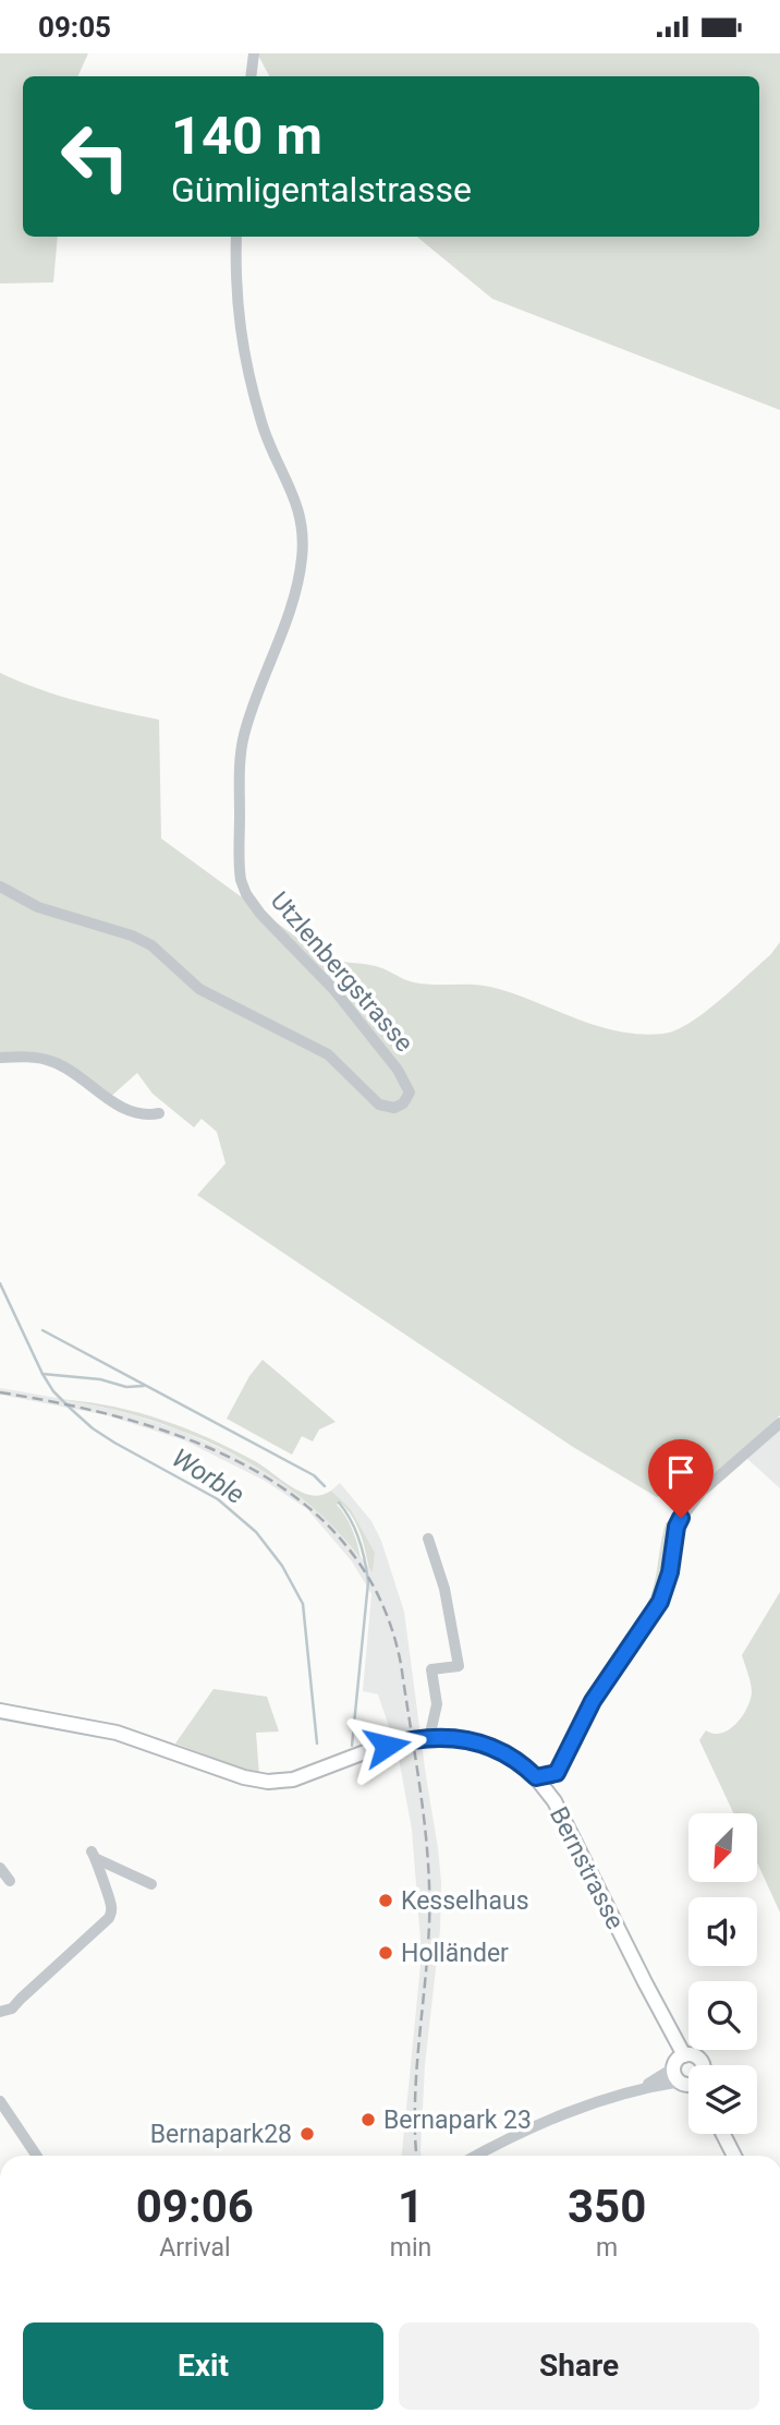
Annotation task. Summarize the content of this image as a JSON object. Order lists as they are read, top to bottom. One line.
{"streets":{"main road":["Bernstrasse"],"street":["Utzlenbergstrasse"]},"water":["Worble"],"places":["Kesselhaus","Holländer","Bernapark 23","Bernapark28"],"north":"bottom left","page":{"status":"09:05","turn":["140 m","Gümligentalstrasse"],"eta":["09:06","Arrival","1","min","350","m"],"buttons":["Exit","Share"]}}
